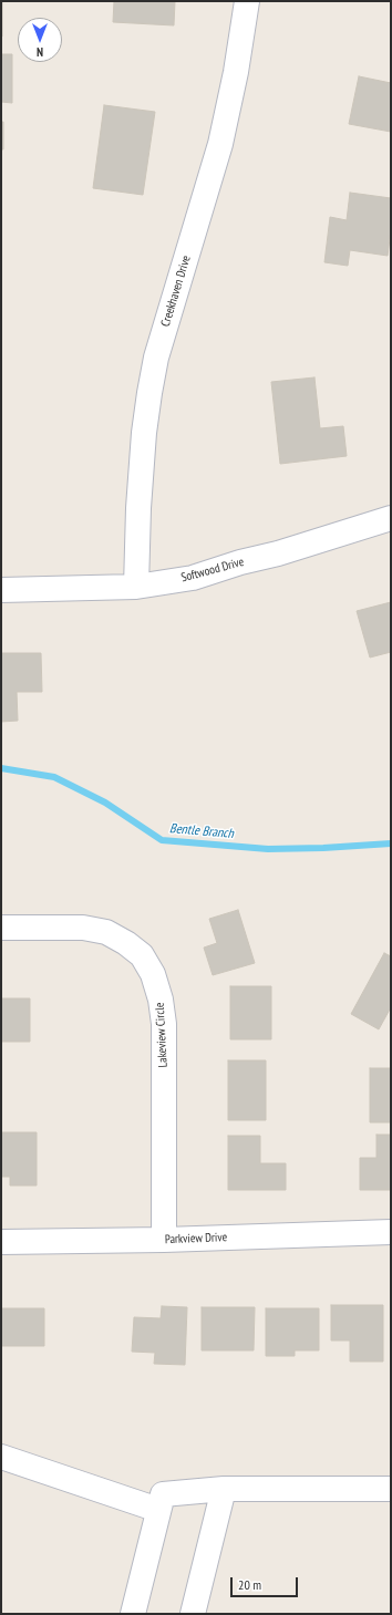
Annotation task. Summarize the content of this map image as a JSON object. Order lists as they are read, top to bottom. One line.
{"streets":{"street":["Creekhaven Drive","Softwood Drive","Lakeview Circle","Parkview Drive"]},"crossings":[["Creekhaven Drive","Softwood Drive"],["Lakeview Circle","Parkview Drive"]],"water":["Bentle Branch"],"scale_bar":"20 m","north":"bottom"}
